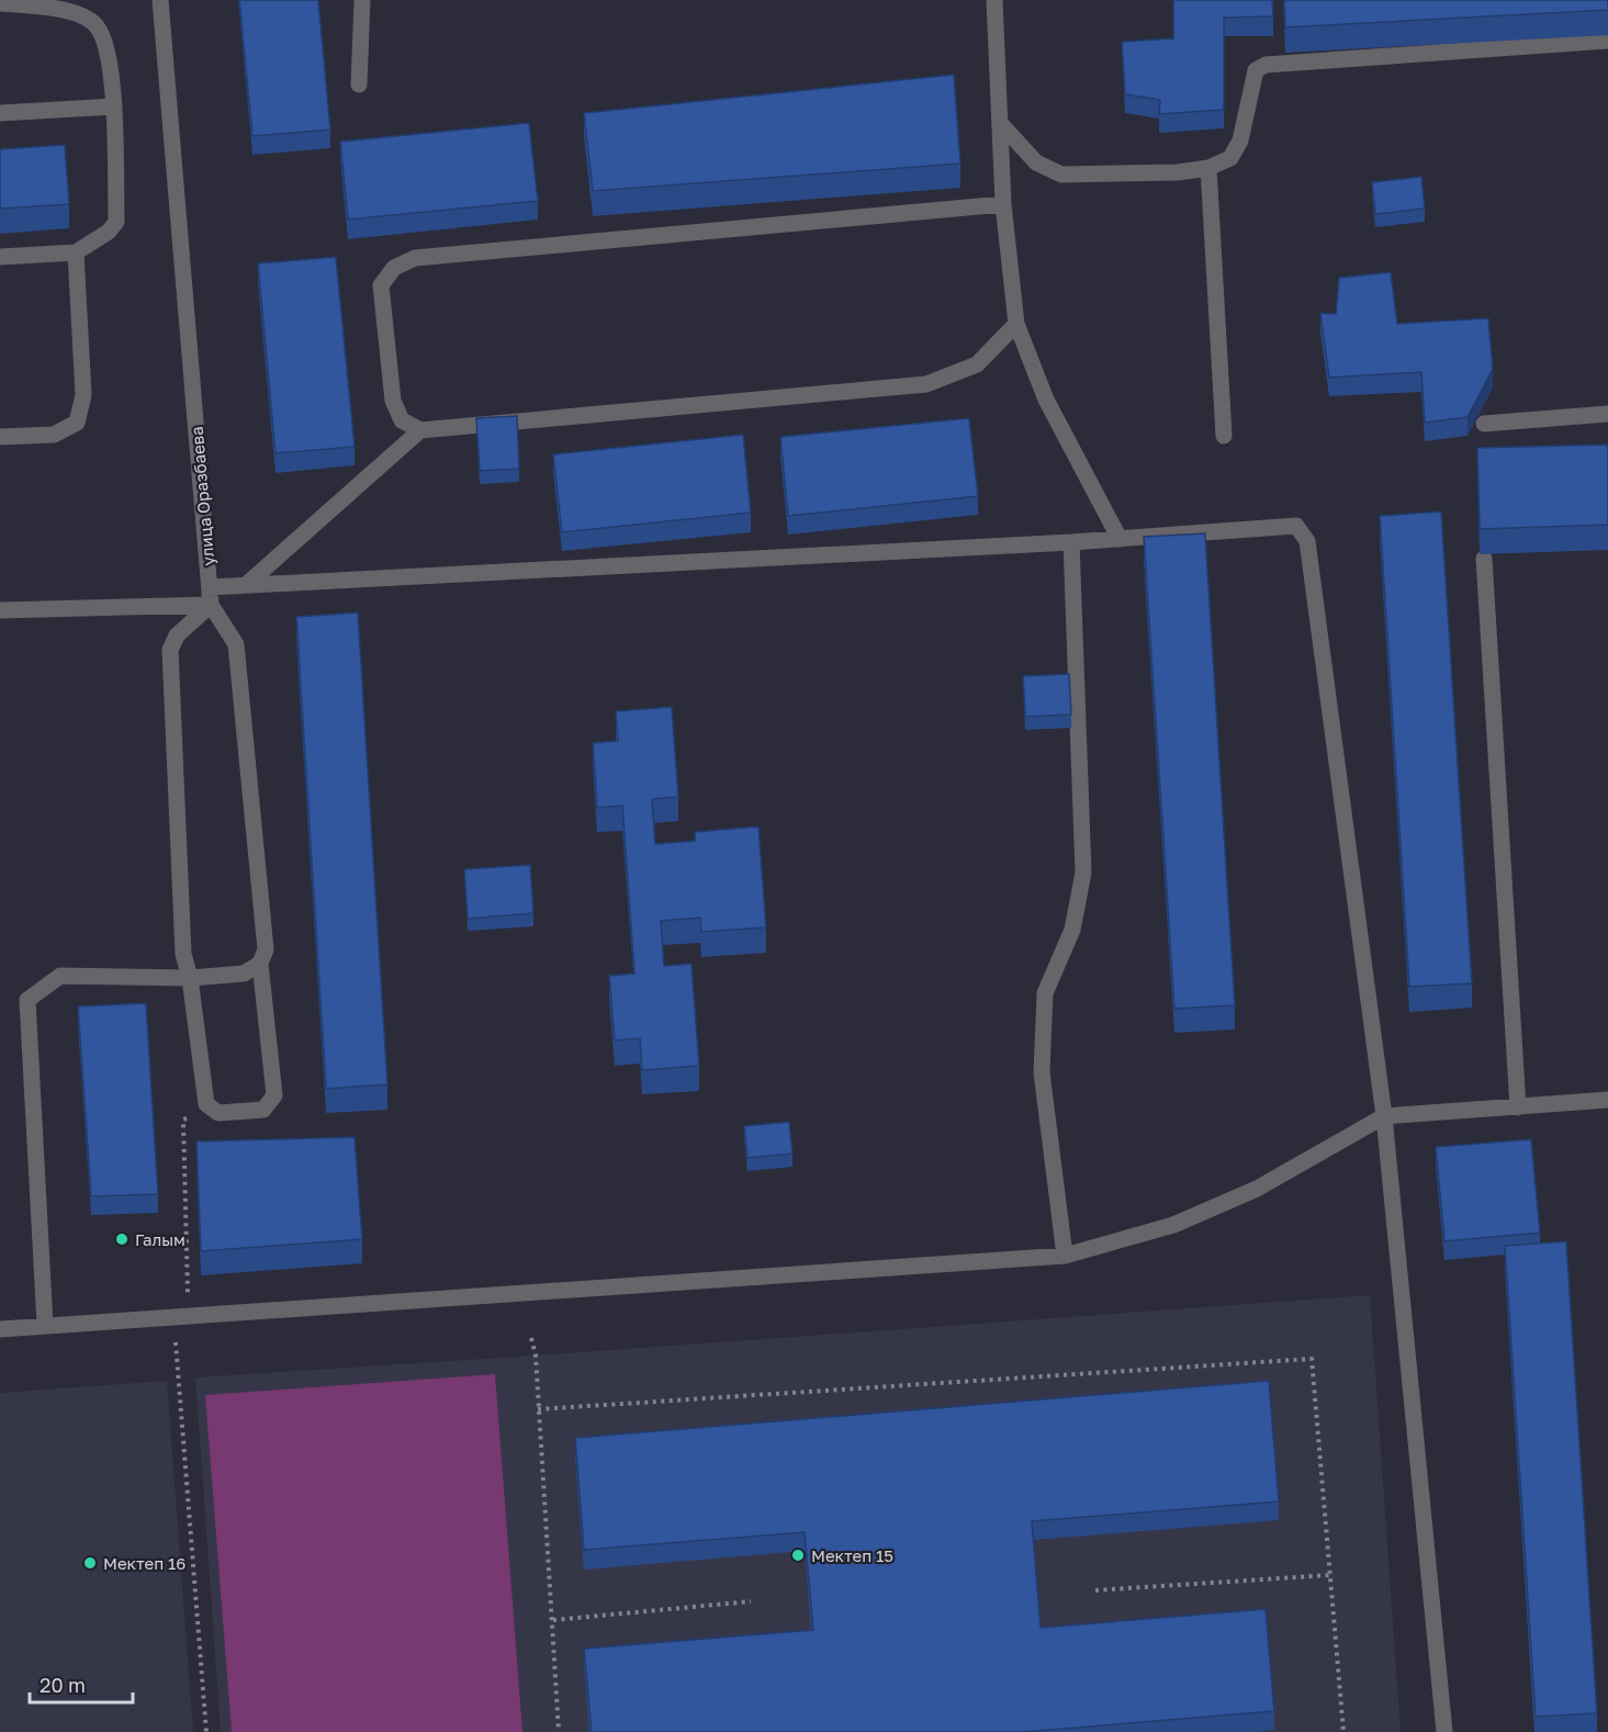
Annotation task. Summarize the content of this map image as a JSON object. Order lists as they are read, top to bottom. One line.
{"streets":{"street":["улица Оразбаева"]},"places":["Галым","Мектеп 15","Мектеп 16"],"scale_bar":"20 m"}
